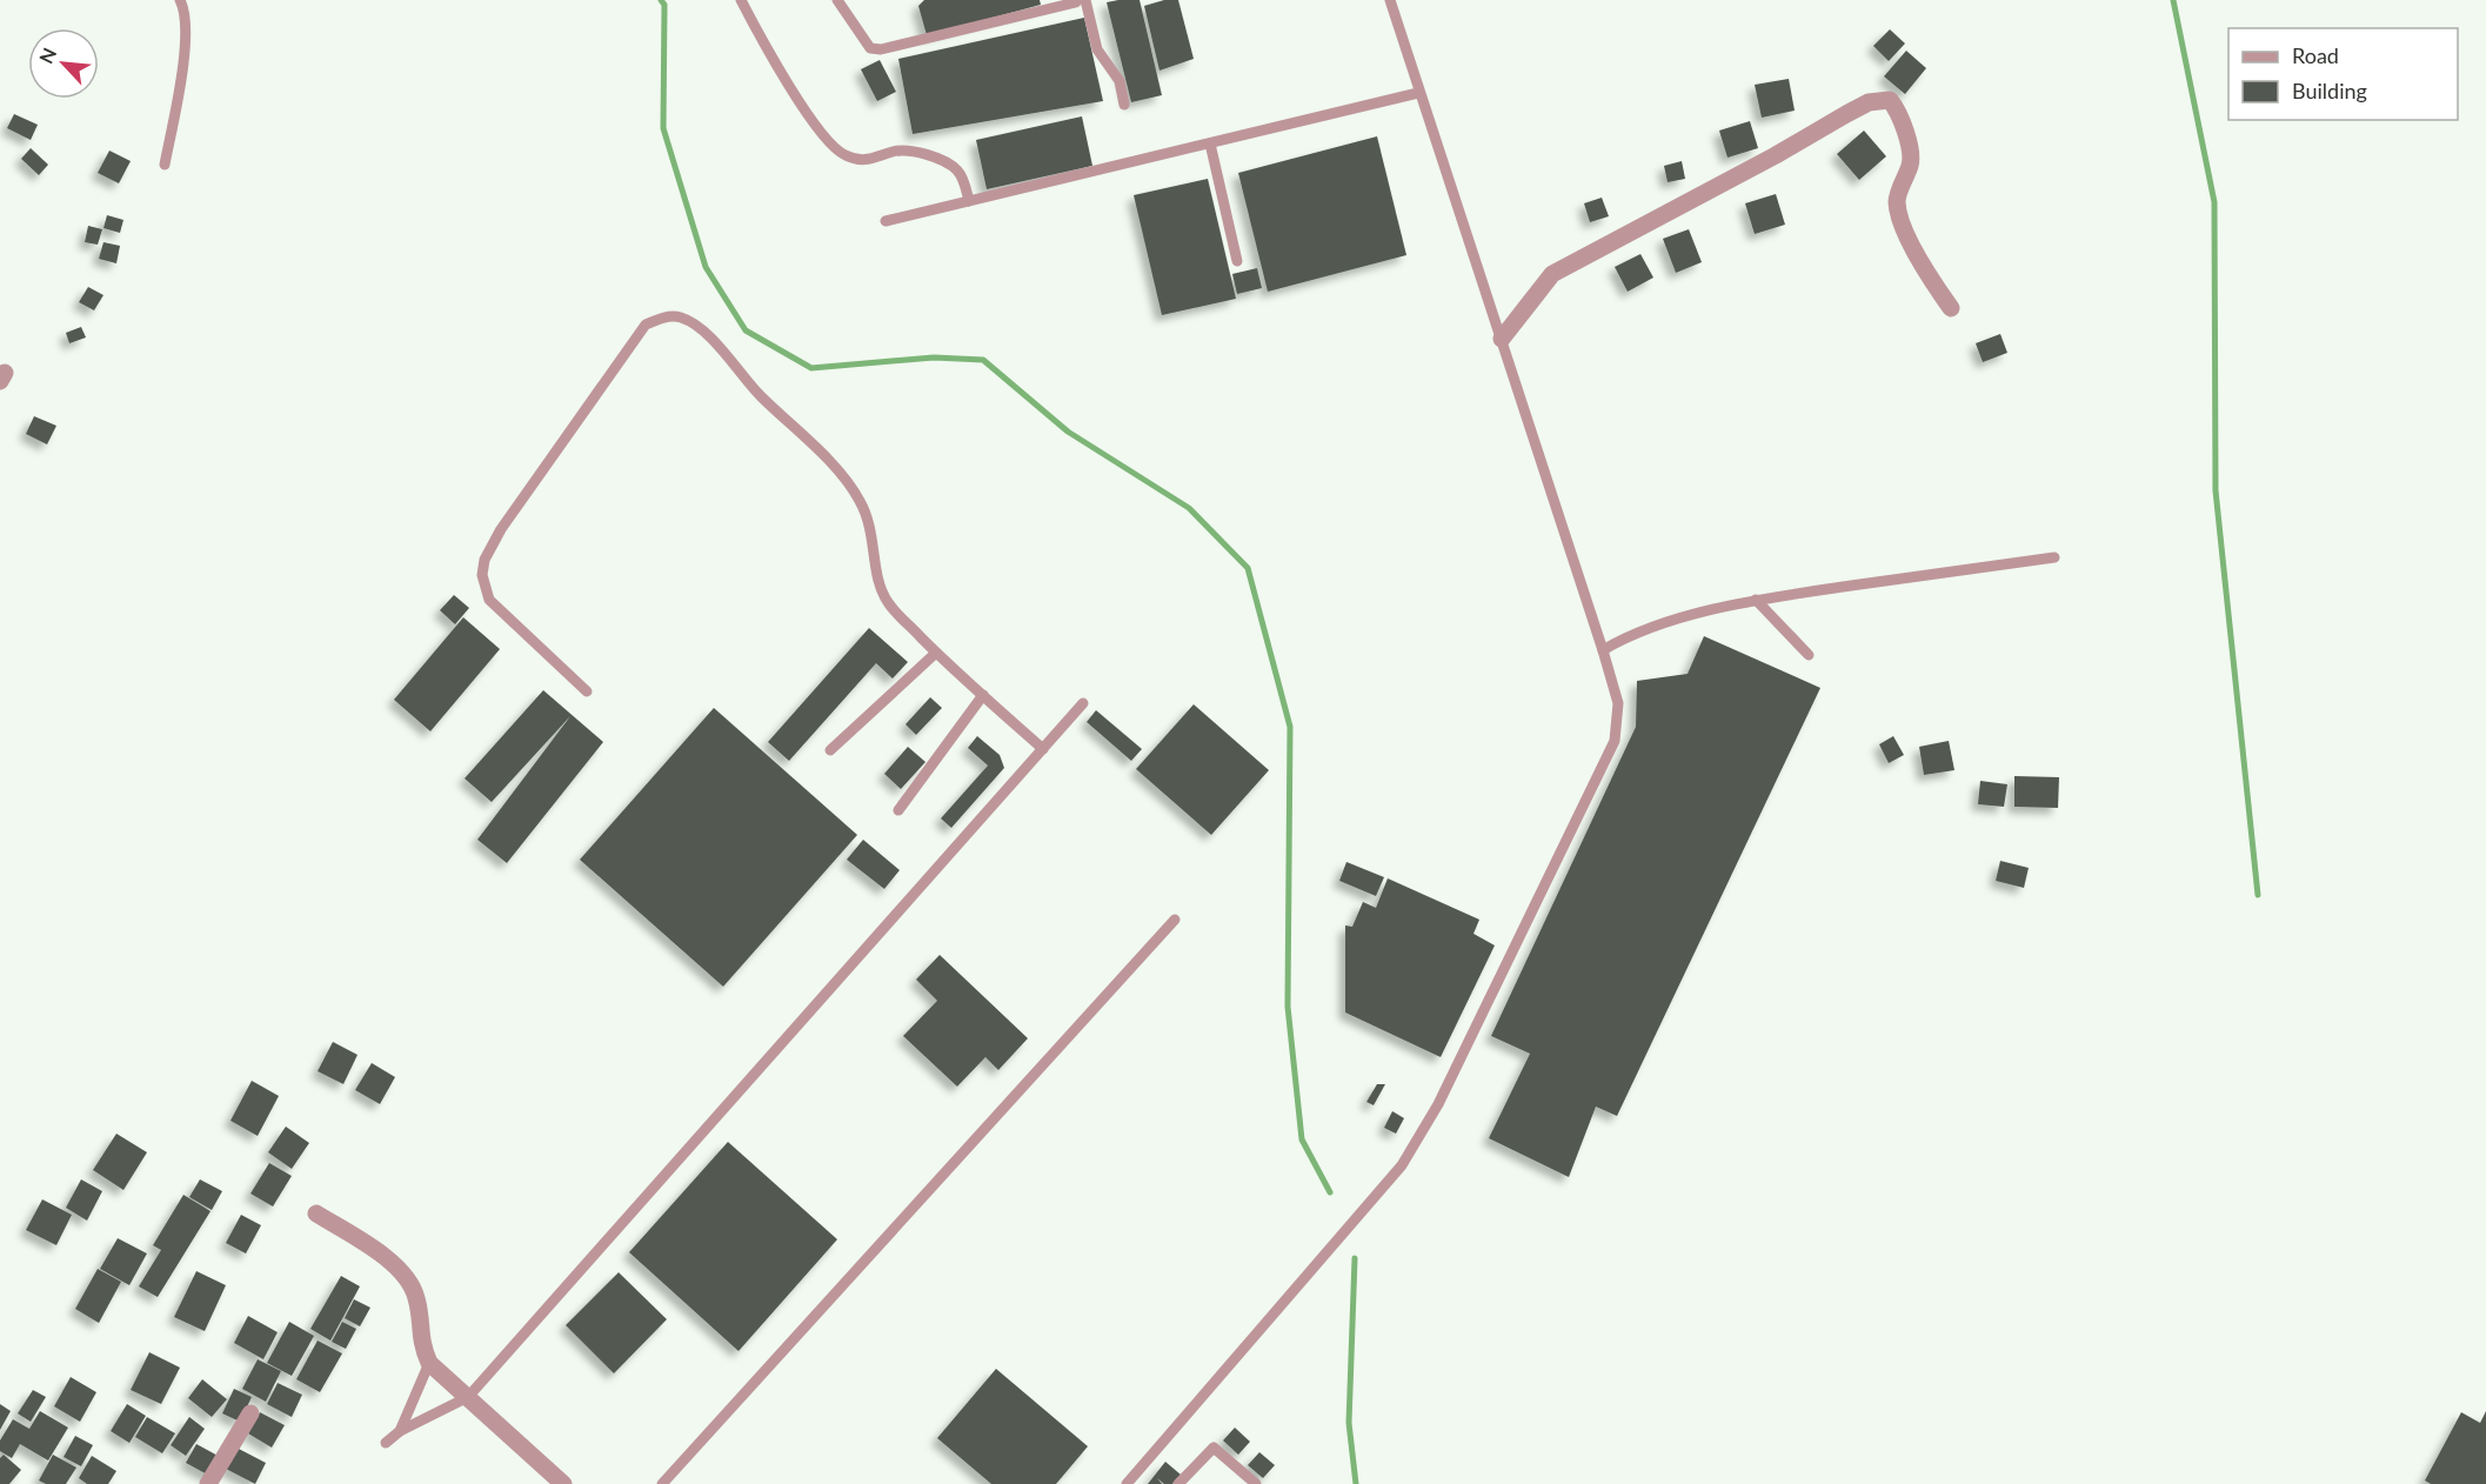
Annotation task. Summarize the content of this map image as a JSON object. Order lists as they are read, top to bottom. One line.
{"legend":["Road","Building"],"north":"top left"}
